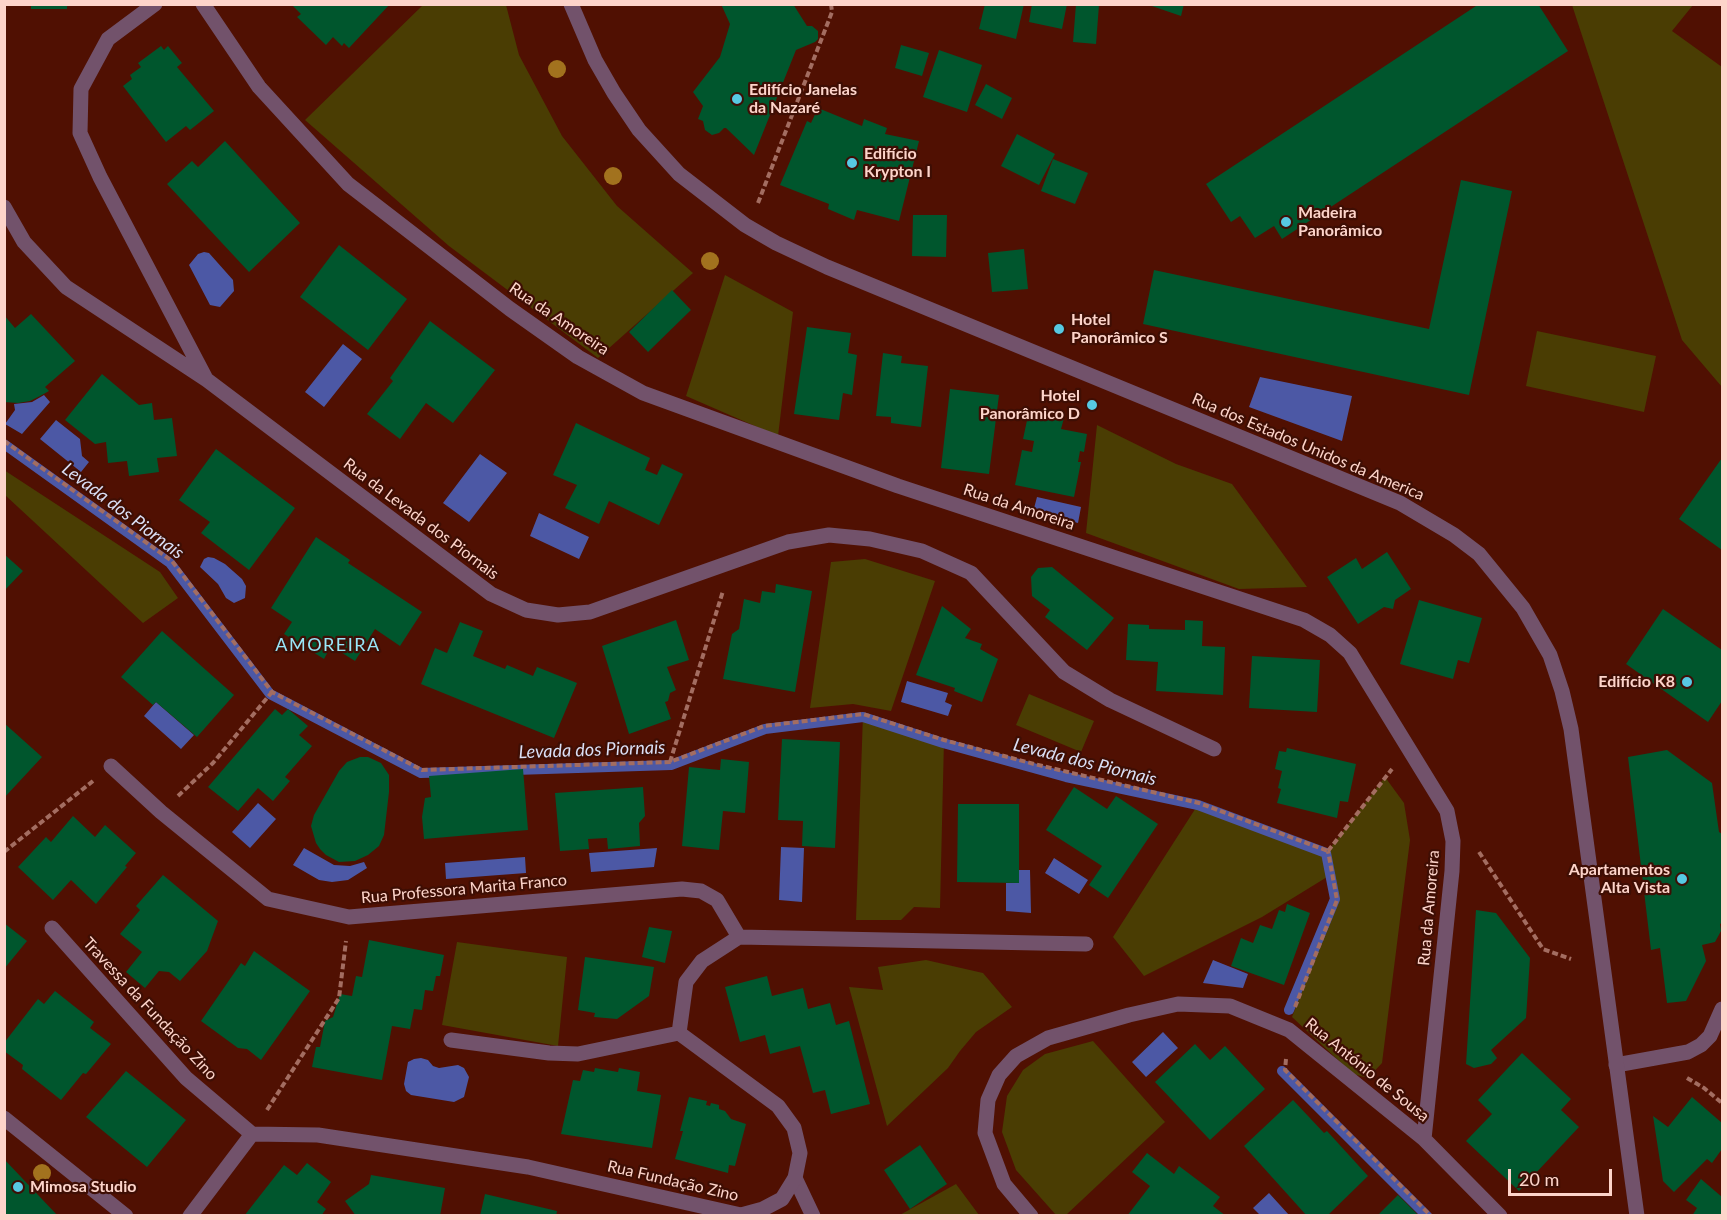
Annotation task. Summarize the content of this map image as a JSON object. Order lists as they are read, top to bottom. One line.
{"streets":{"street":["Rua da Amoreira","Rua dos Estados Unidos da America","Rua da Levada dos Piornais","Rua Professora Marita Franco","Travessa da Fundação Zino","Rua António de Sousa","Rua Fundação Zino"]},"crossings":[["Rua da Amoreira","Rua António de Sousa"],["Travessa da Fundação Zino","Rua Fundação Zino"]],"districts":["AMOREIRA"],"water":["Levada dos Piornais"],"places":["Edifício Janelas da Nazaré","Edifício Krypton I","Madeira Panorâmico","Hotel Panorâmico S","Hotel Panorâmico D","Edifício K8","Apartamentos Alta Vista","Mimosa Studio"],"scale_bar":"20 m"}
